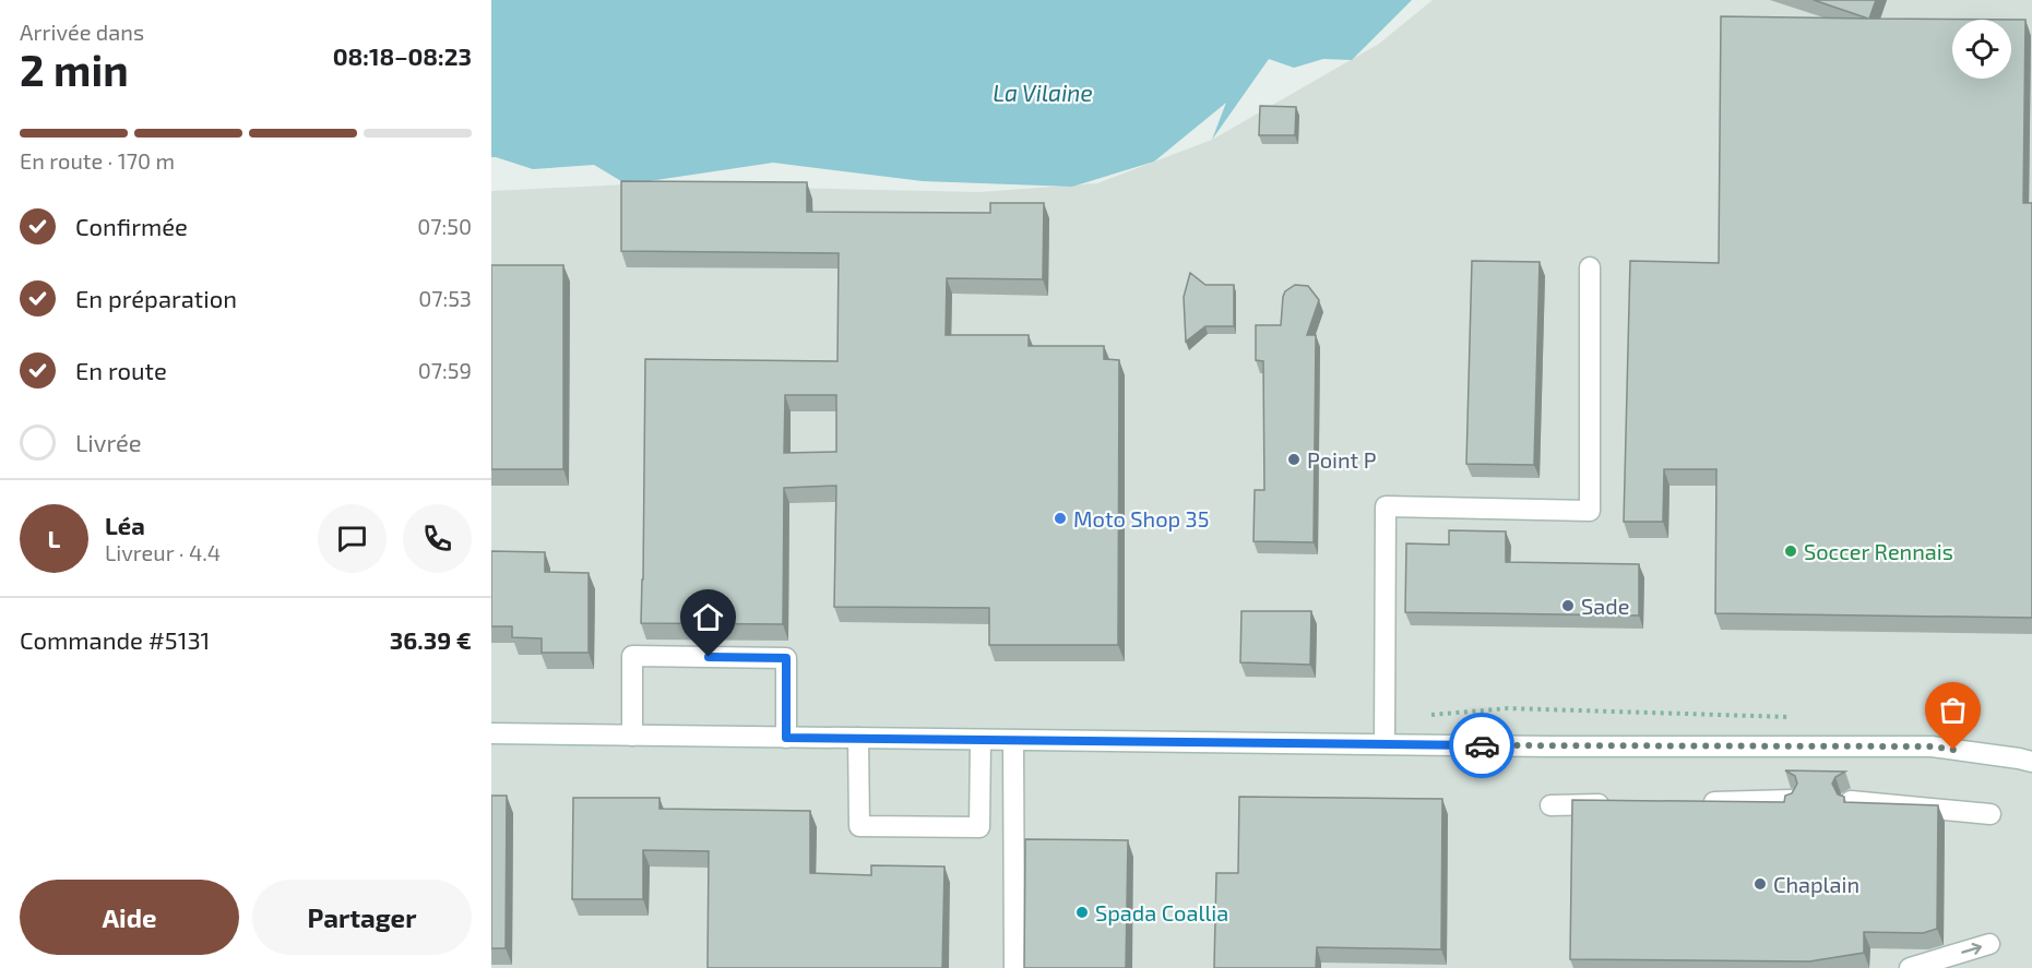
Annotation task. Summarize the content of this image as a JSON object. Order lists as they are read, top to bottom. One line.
{"water":["La Vilaine"],"places":["Point P","Moto Shop 35","Soccer Rennais","Sade","Chaplain","Spada Coallia"],"page":{"heading":["2 min","Arrivée dans","08:18–08:23"],"panel":["Léa","Livreur · 4.4","Commande #5131","36.39 €"],"bar":"En route · 170 m","list":[["Confirmée","07:50"],["En préparation","07:53"],["En route","07:59"],"Livrée"],"round":"L","buttons":["Aide","Partager"]}}
